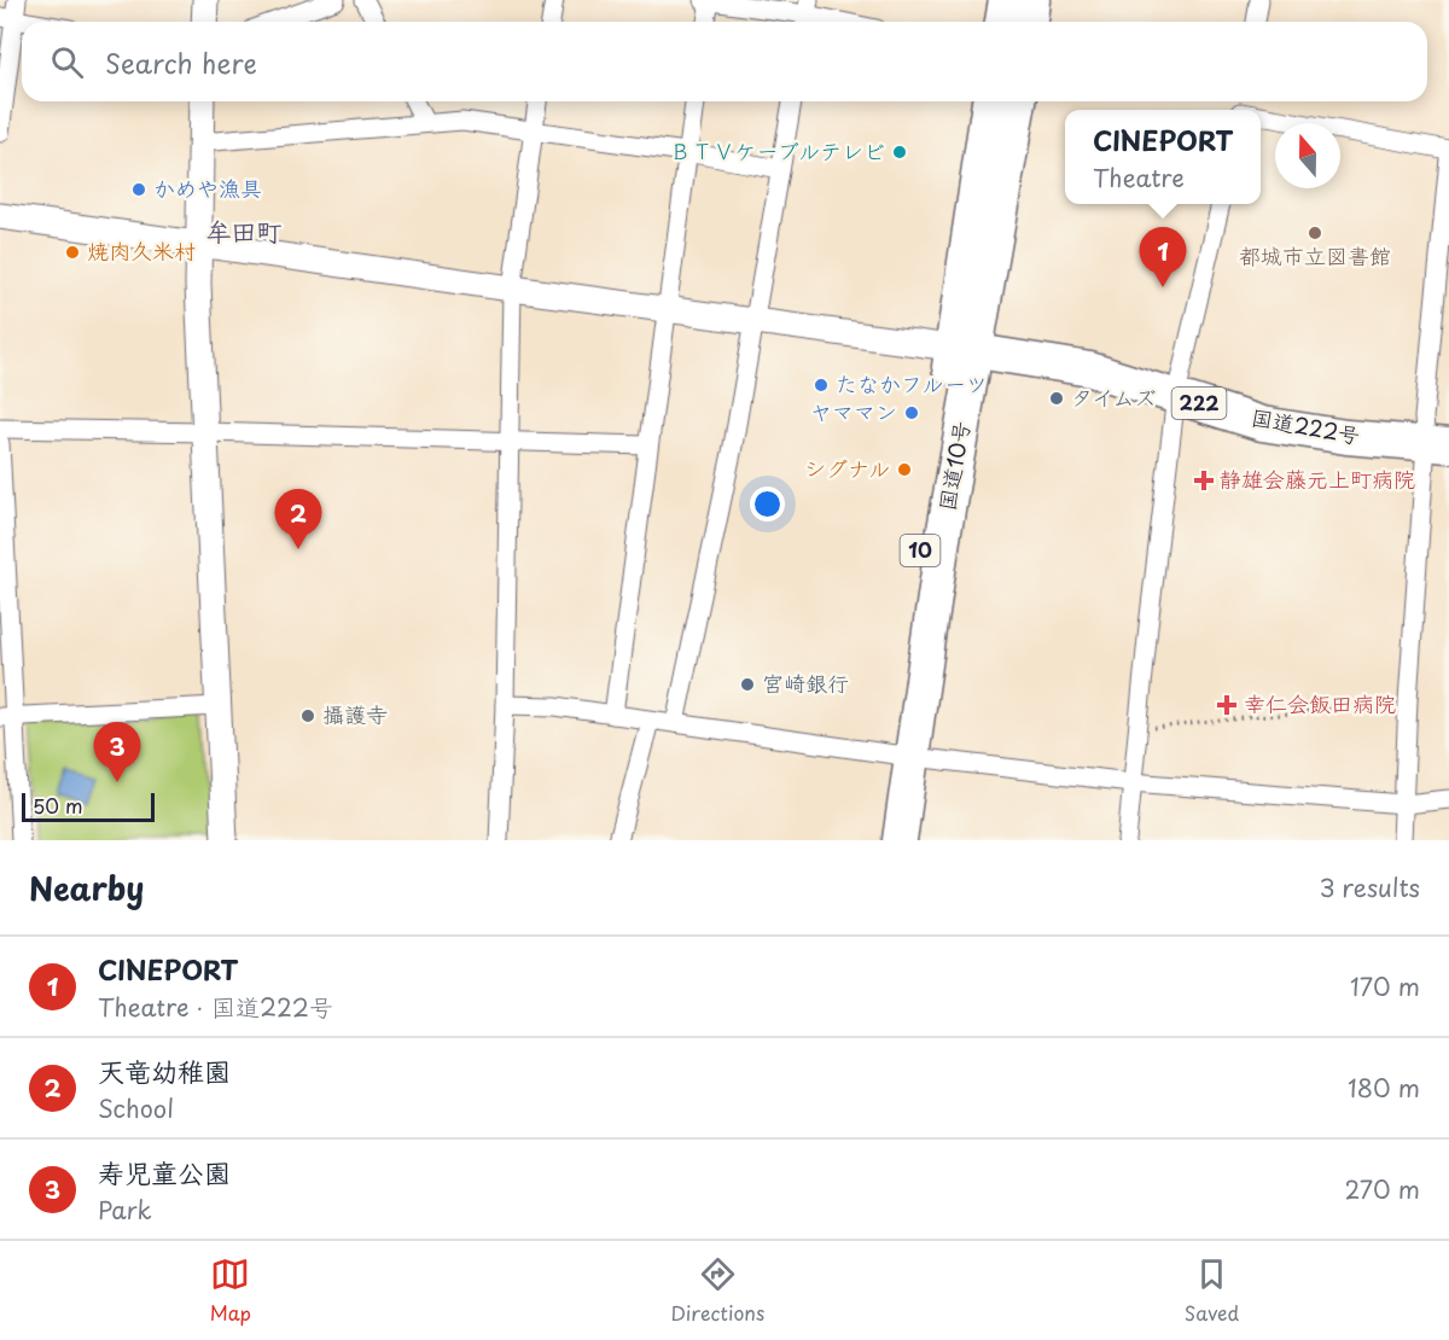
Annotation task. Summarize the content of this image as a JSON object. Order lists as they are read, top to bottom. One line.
{"streets":{"highway":["222","国道222号","国道10号","10"]},"crossings":[["国道222号","国道10号"]],"districts":["牟田町"],"places":{"other":["ＢＴＶケーブルテレビ","かめや漁具","都城市立図書館","焼肉久米村","たなかフルーツ","タイムズ","ヤママン","シグナル","宮崎銀行","攝護寺"],"health":["静雄会藤元上町病院","幸仁会飯田病院"]},"scale_bar":"50 m","north":"top","page":{"search":"Search here","popup":["CINEPORT","Theatre"],"pins":["1","2","3"],"scale":"50 m","heading":["Nearby","3 results"],"list":[{"mark":"1","name":"CINEPORT","note":"Theatre · 国道222号","value":"170 m"},{"mark":"2","name":"天竜幼稚園","note":"School","value":"180 m"},{"mark":"3","name":"寿児童公園","note":"Park","value":"270 m"}],"nav":["Map","Directions","Saved"]}}
